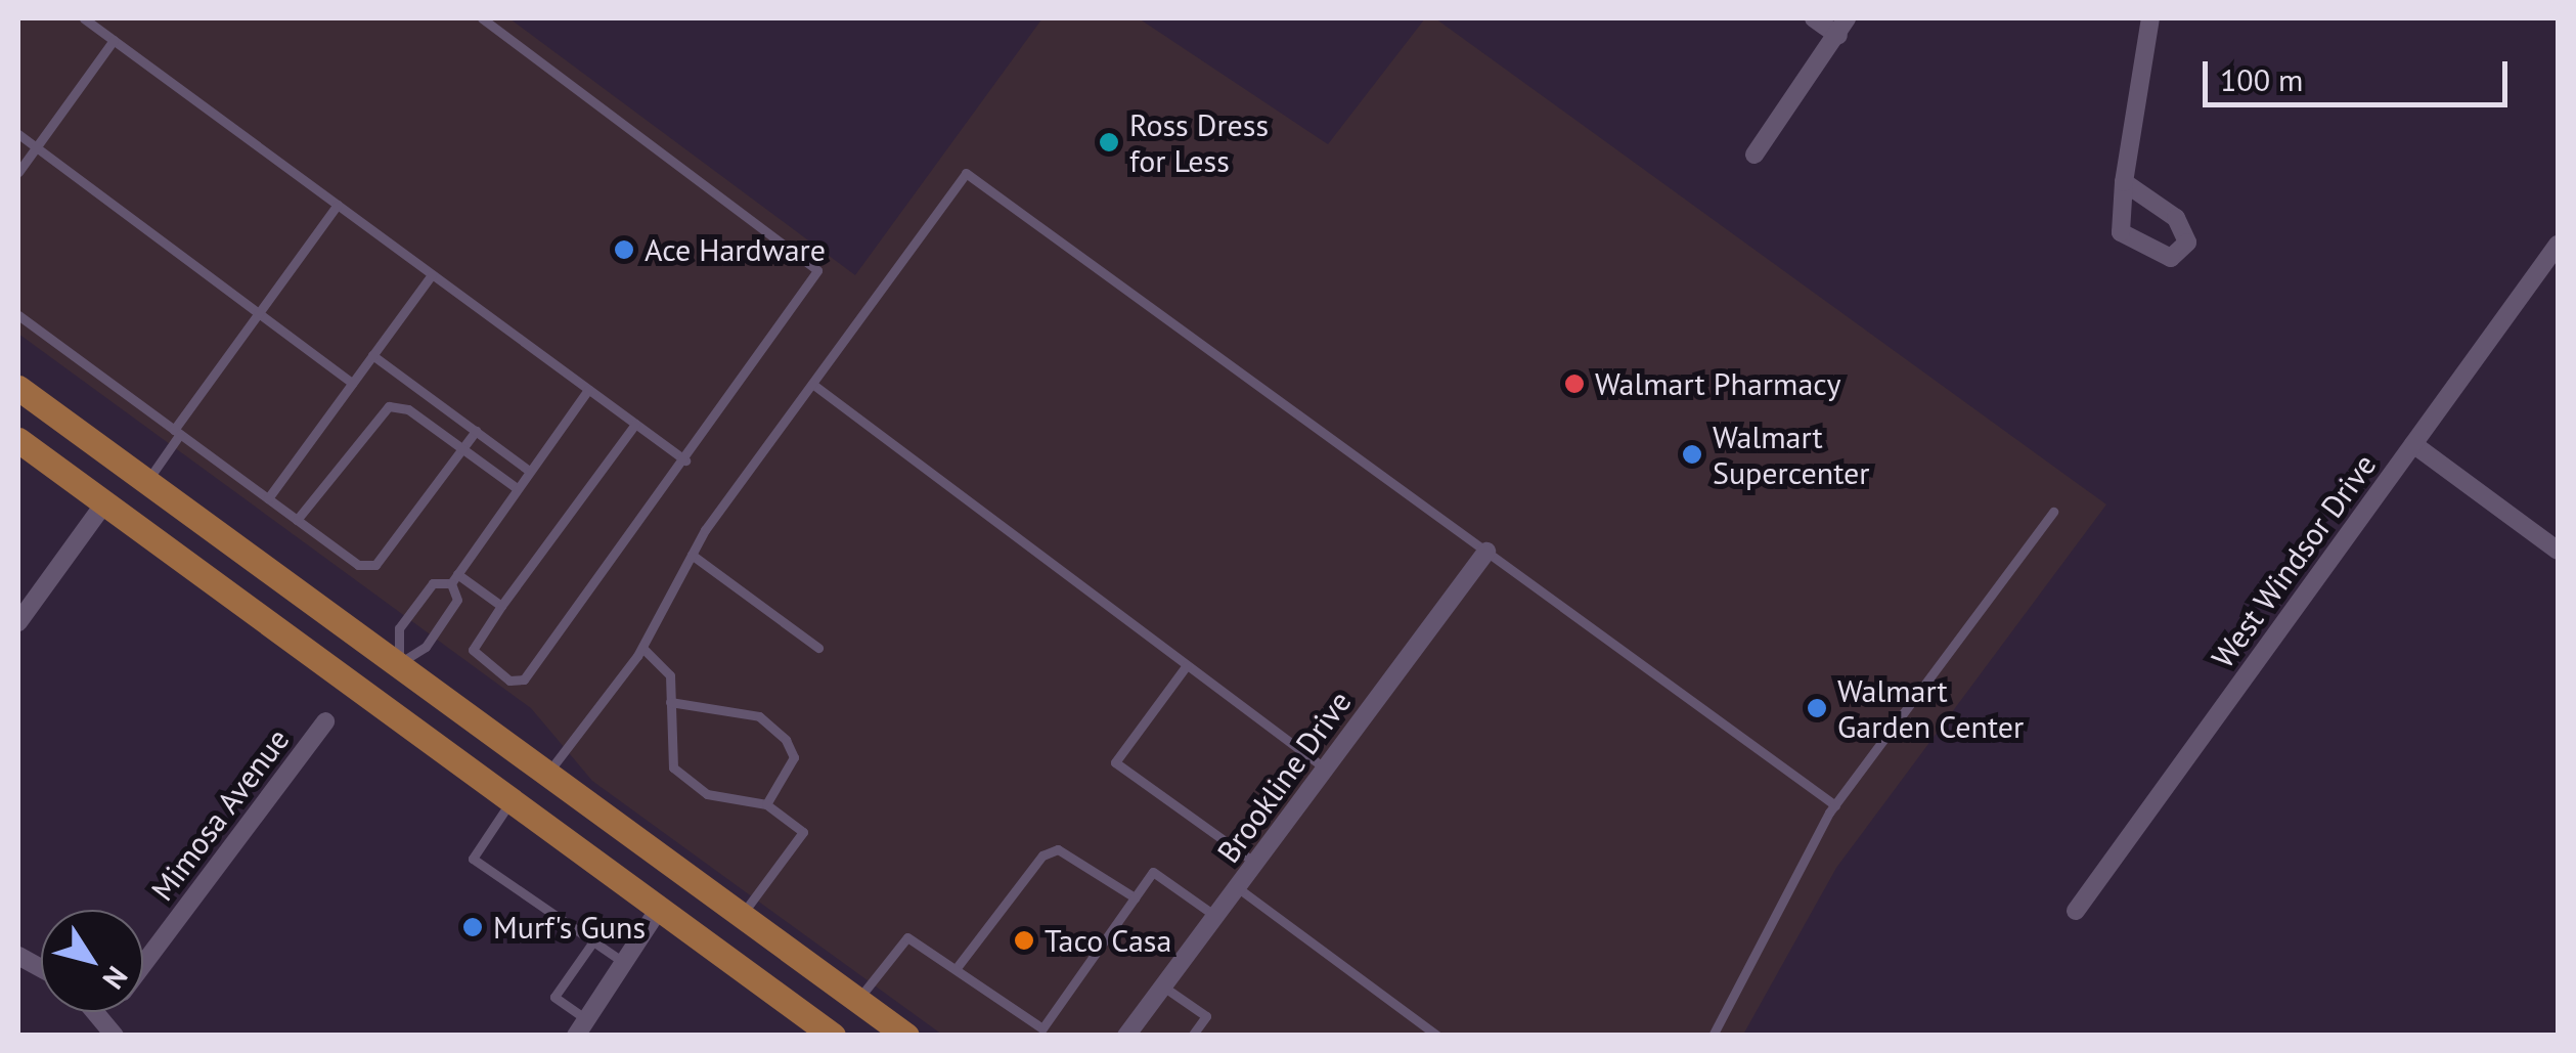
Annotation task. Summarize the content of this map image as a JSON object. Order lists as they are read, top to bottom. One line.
{"streets":{"street":["West Windsor Drive","Brookline Drive","Mimosa Avenue"]},"places":["Ross Dress for Less","Ace Hardware","Walmart Pharmacy","Walmart Supercenter","Walmart Garden Center","Murf's Guns","Taco Casa"],"scale_bar":"100 m","north":"bottom right"}
